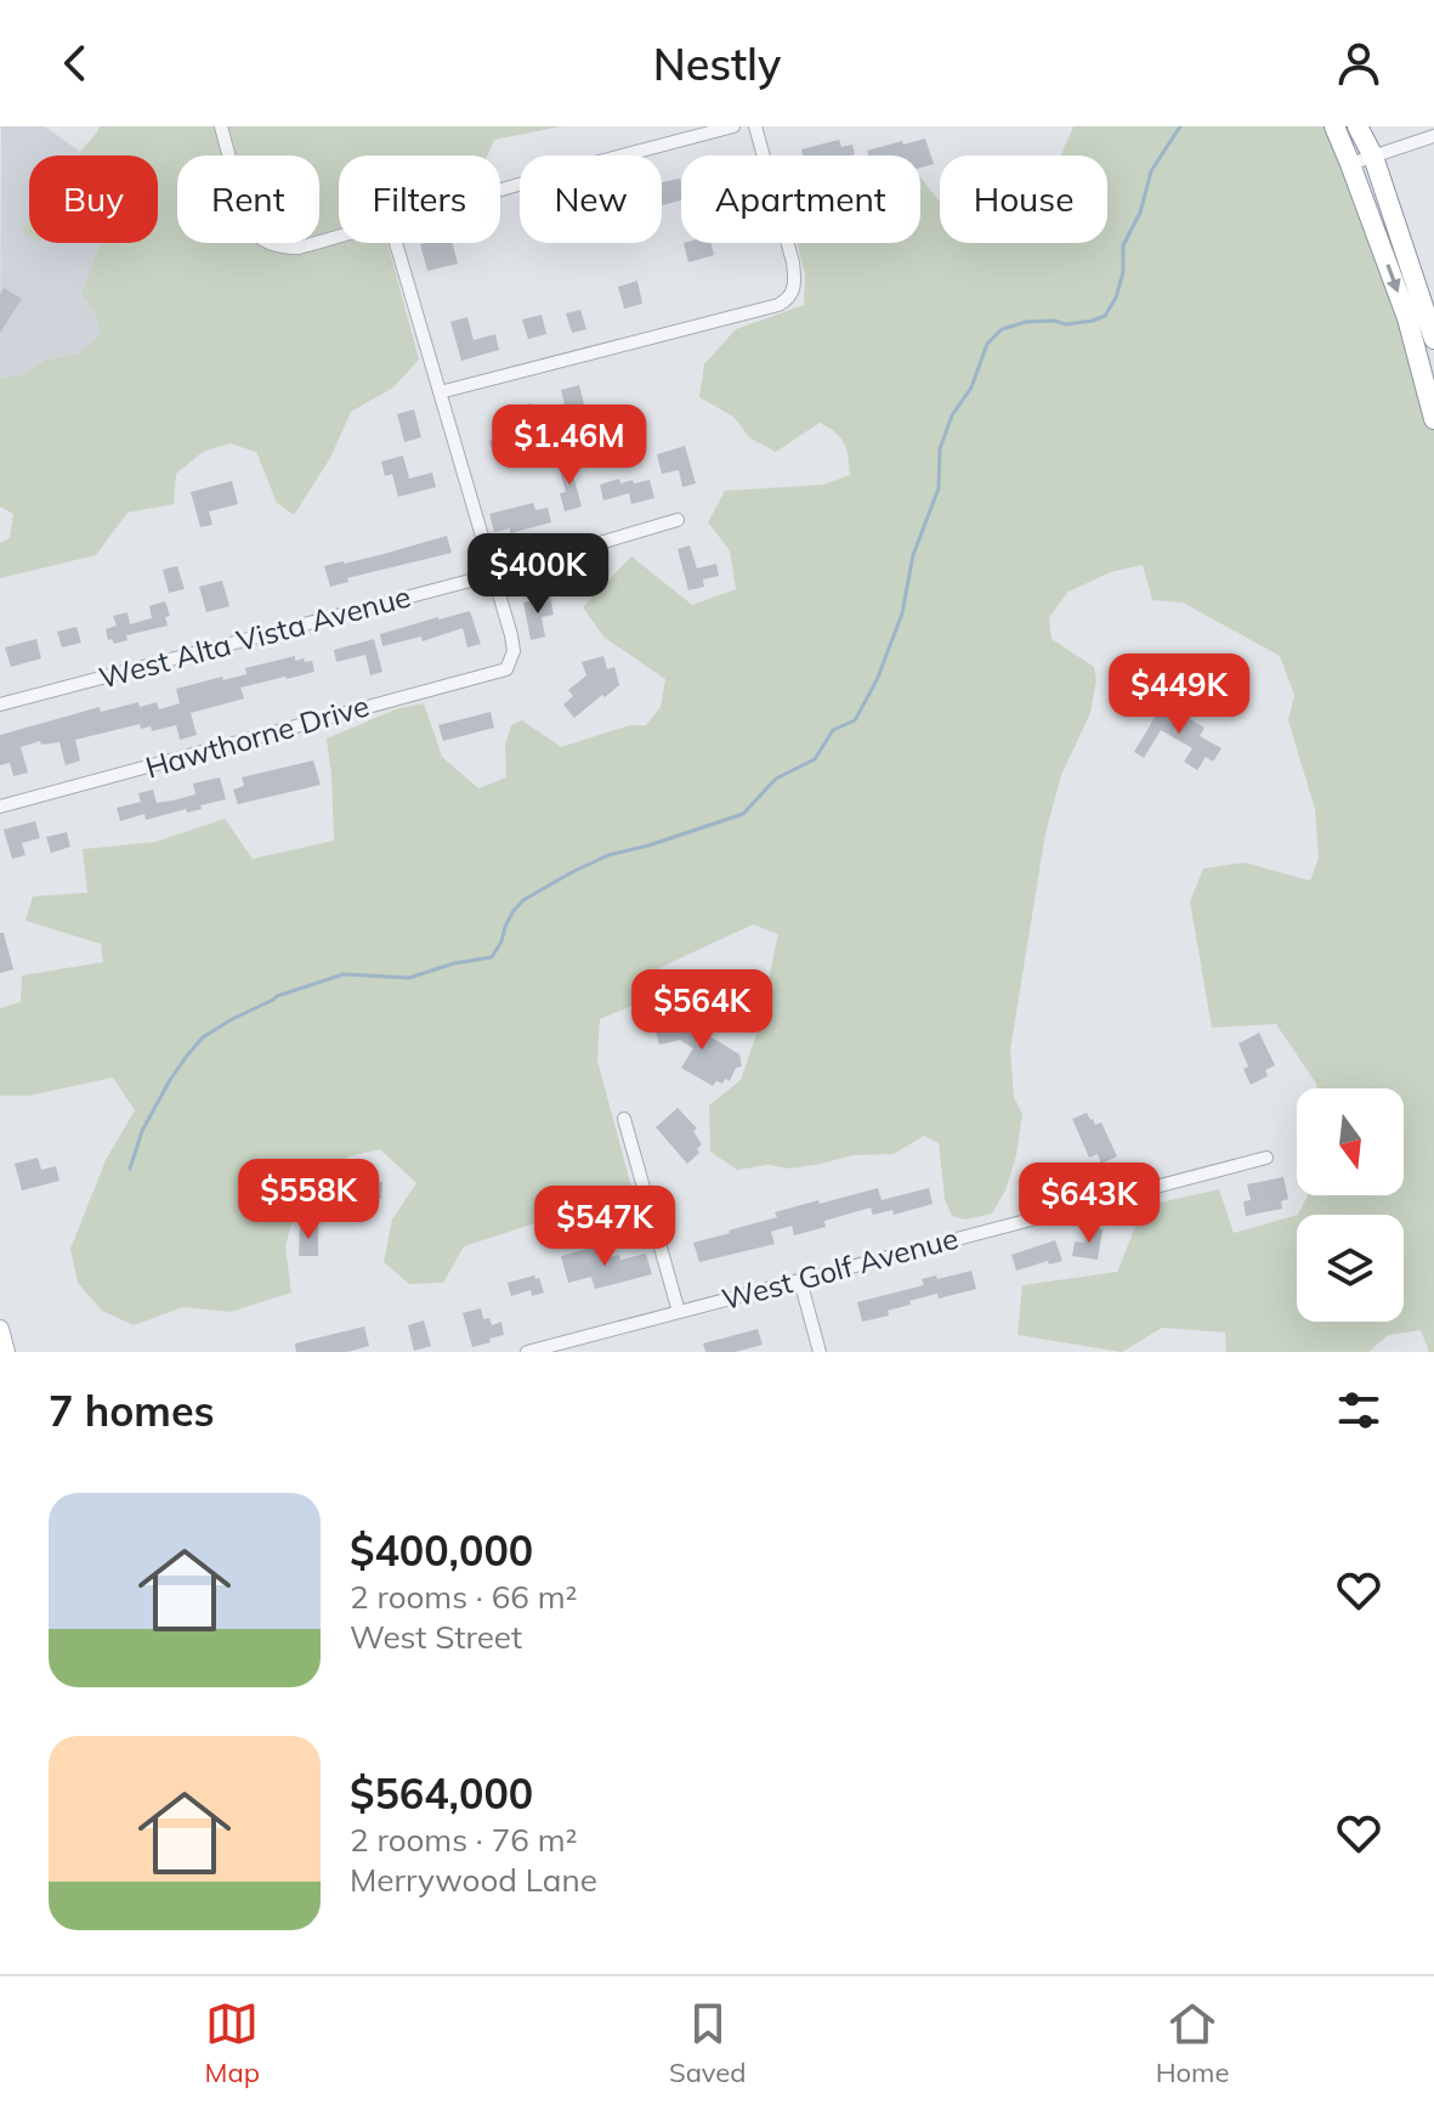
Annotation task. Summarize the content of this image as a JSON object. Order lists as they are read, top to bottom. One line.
{"streets":{"street":["West Alta Vista Avenue","Hawthorne Drive","West Golf Avenue"]},"crossings":[["West Alta Vista Avenue","Hawthorne Drive"]],"north":"bottom","page":{"header":"Nestly","chip":["Buy","Rent","Filters","New","Apartment","House"],"price":["$1.46M","$400K","$449K","$564K","$558K","$643K","$547K"],"heading":"7 homes","list":[{"name":"$400,000","note":"2 rooms · 66 m² · West Street"},{"name":"$564,000","note":"2 rooms · 76 m² · Merrywood Lane"}],"tabs":["Map","Saved","Home"]}}
